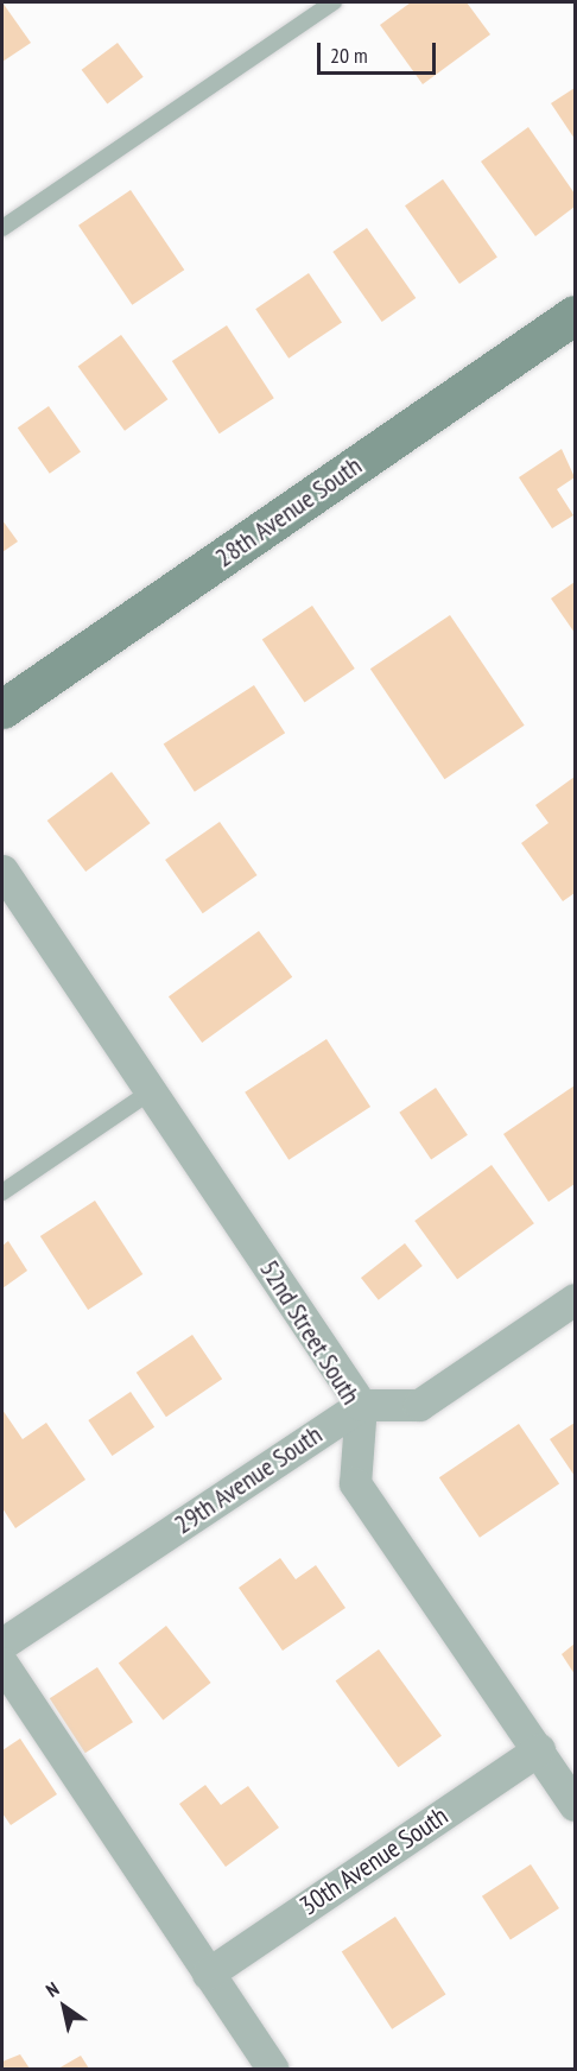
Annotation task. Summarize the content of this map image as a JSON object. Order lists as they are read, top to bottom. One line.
{"streets":{"street":["28th Avenue South","52nd Street South","29th Avenue South","30th Avenue South"]},"crossings":[["52nd Street South","29th Avenue South"],["52nd Street South","30th Avenue South"]],"scale_bar":"20 m","north":"top left"}
